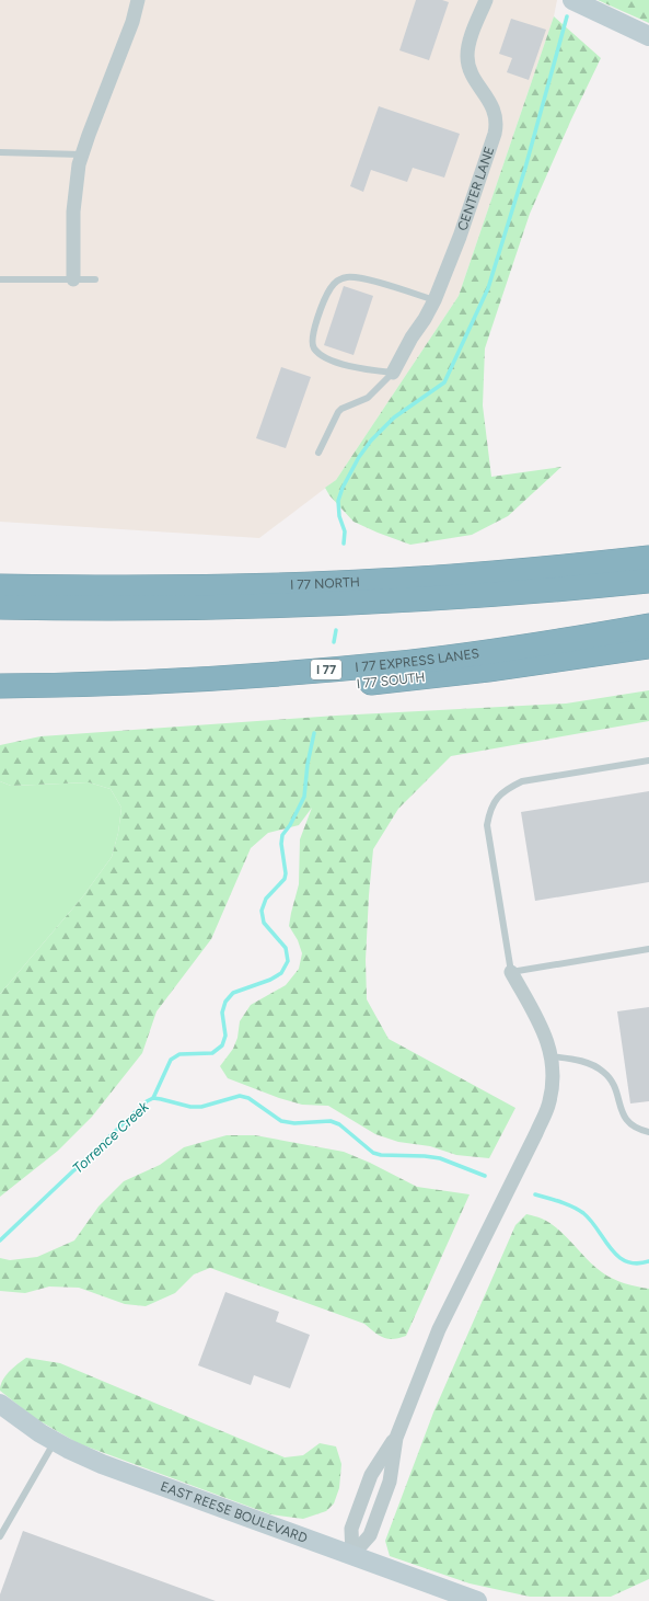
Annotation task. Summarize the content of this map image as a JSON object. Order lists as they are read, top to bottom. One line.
{"streets":{"highway":["I 77 NORTH","I 77 EXPRESS LANES","I 77","I 77 SOUTH"],"street":["CENTER LANE","EAST REESE BOULEVARD"]},"water":["Torrence Creek"]}
